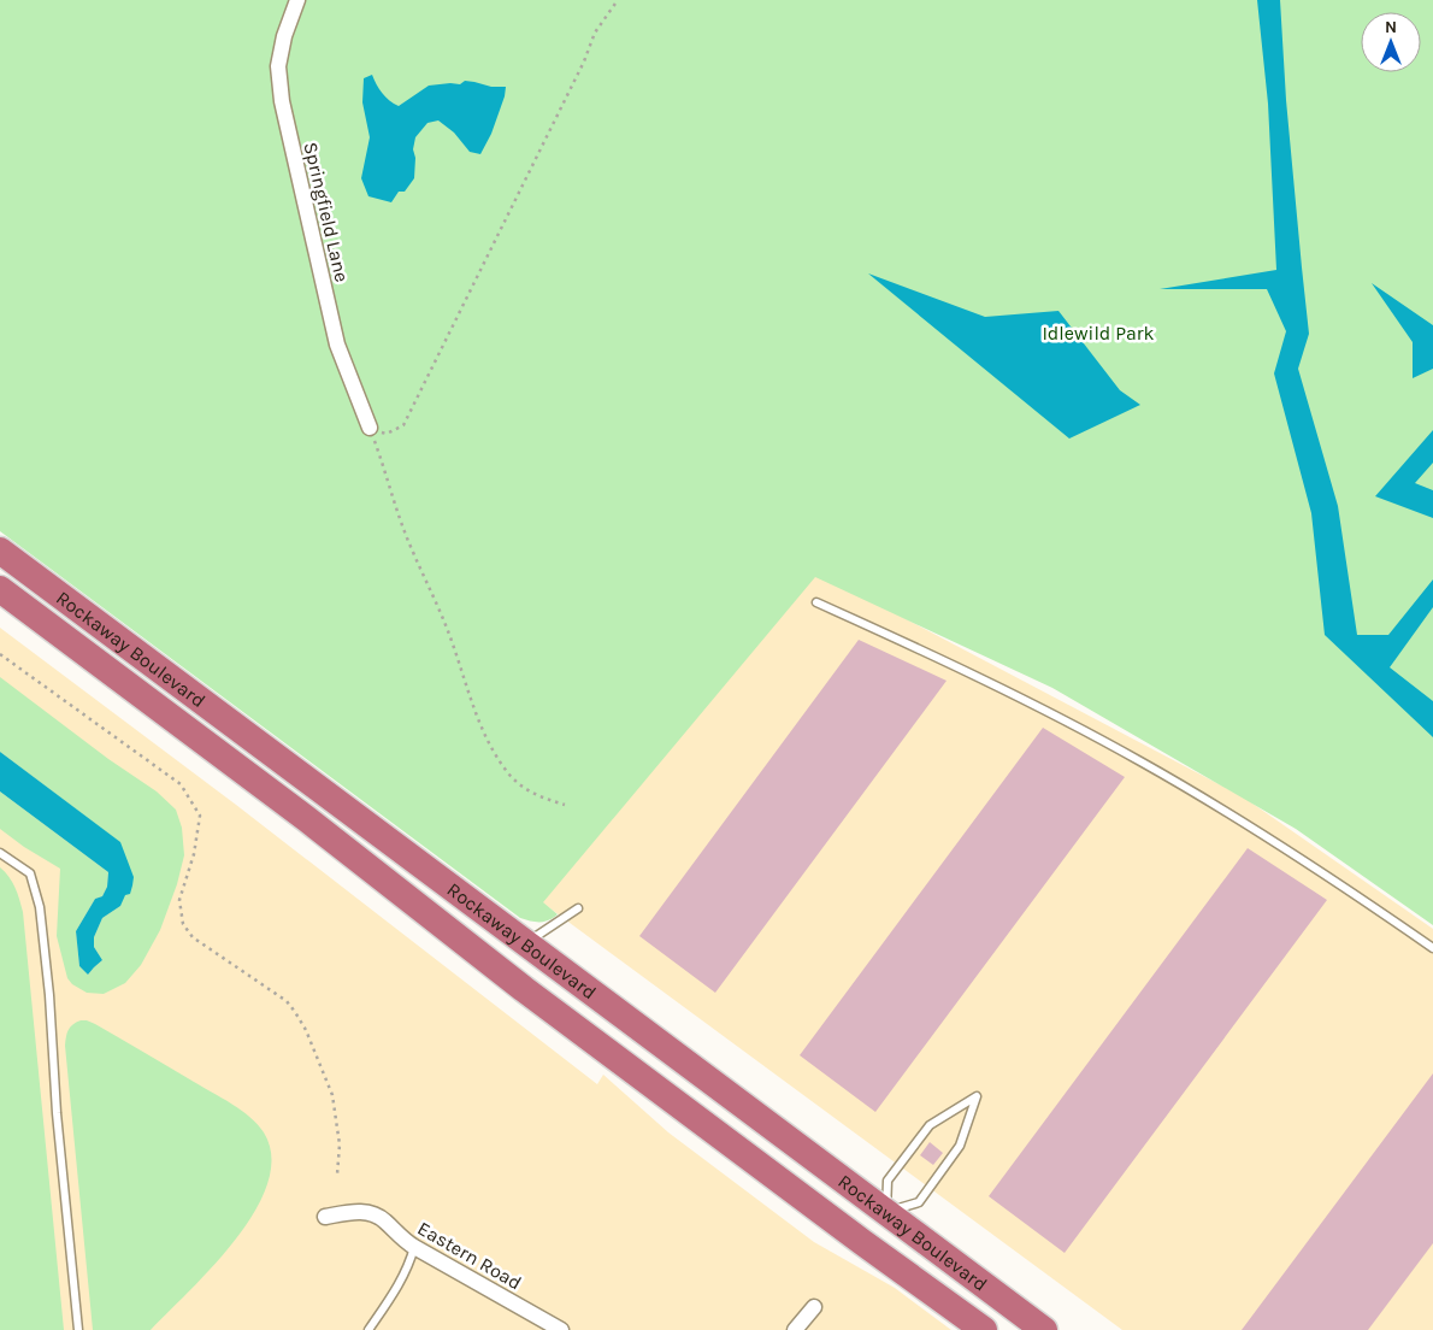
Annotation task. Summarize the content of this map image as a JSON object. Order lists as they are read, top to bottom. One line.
{"streets":{"highway":["Rockaway Boulevard"],"street":["Springfield Lane","Eastern Road"]},"parks":["Idlewild Park"],"north":"top"}
